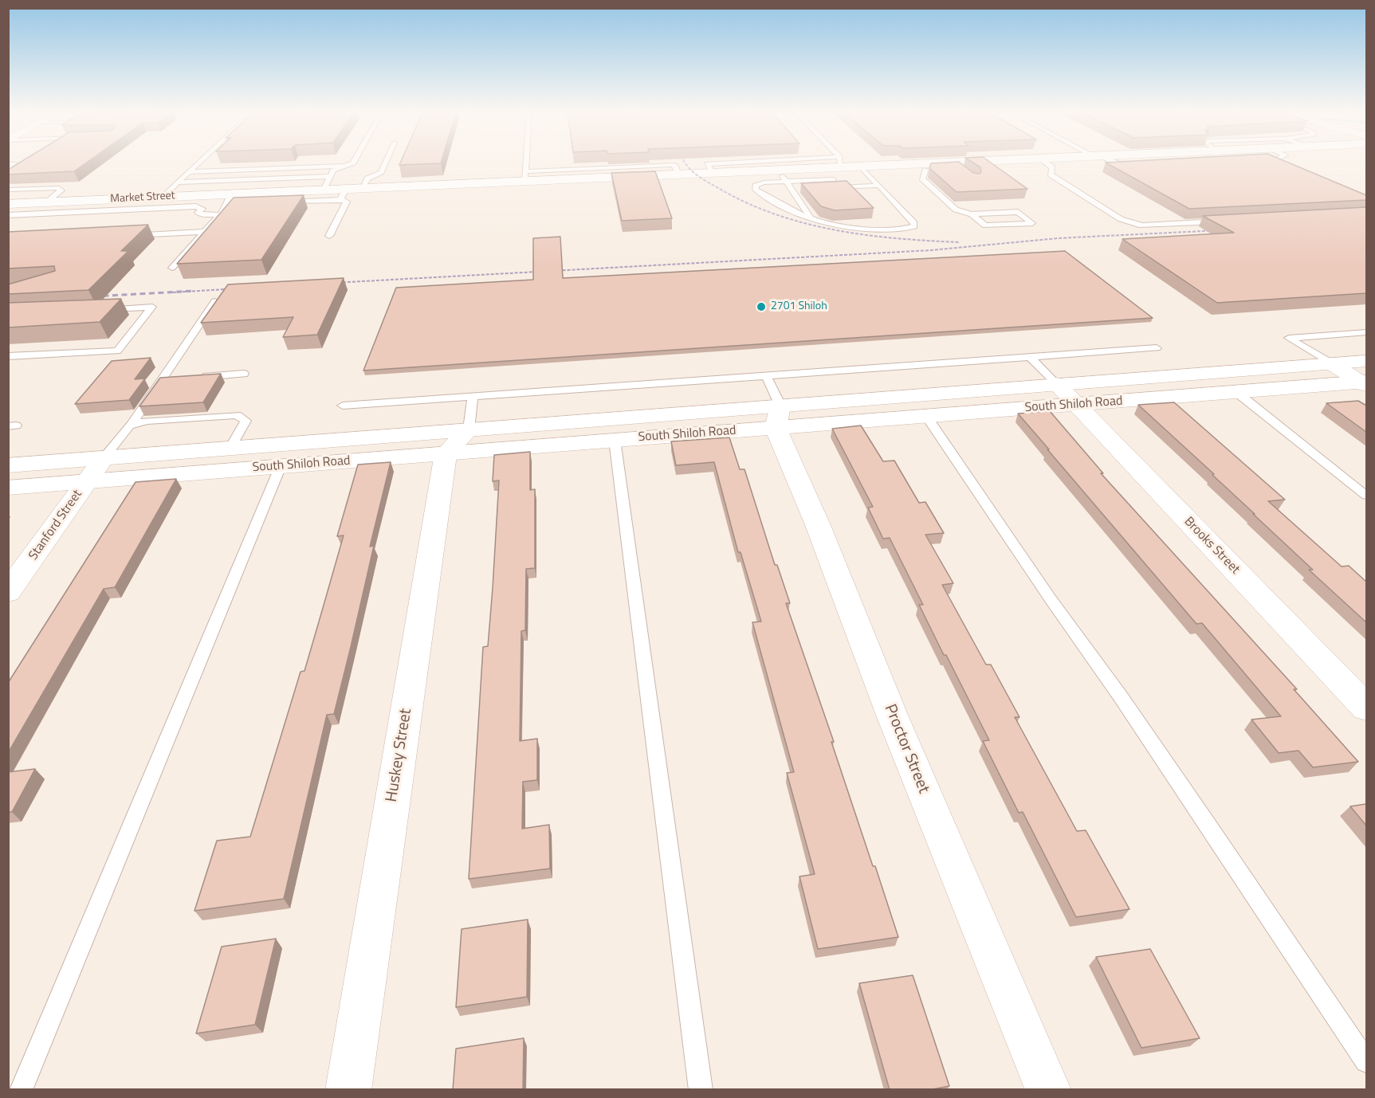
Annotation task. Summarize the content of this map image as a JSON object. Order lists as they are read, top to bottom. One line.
{"streets":{"street":["Market Street","South Shiloh Road","Stanford Street","Brooks Street","Proctor Street","Huskey Street"]},"crossings":[["South Shiloh Road","Stanford Street"],["South Shiloh Road","Brooks Street"],["South Shiloh Road","Proctor Street"],["South Shiloh Road","Huskey Street"]],"places":["2701 Shiloh"]}
